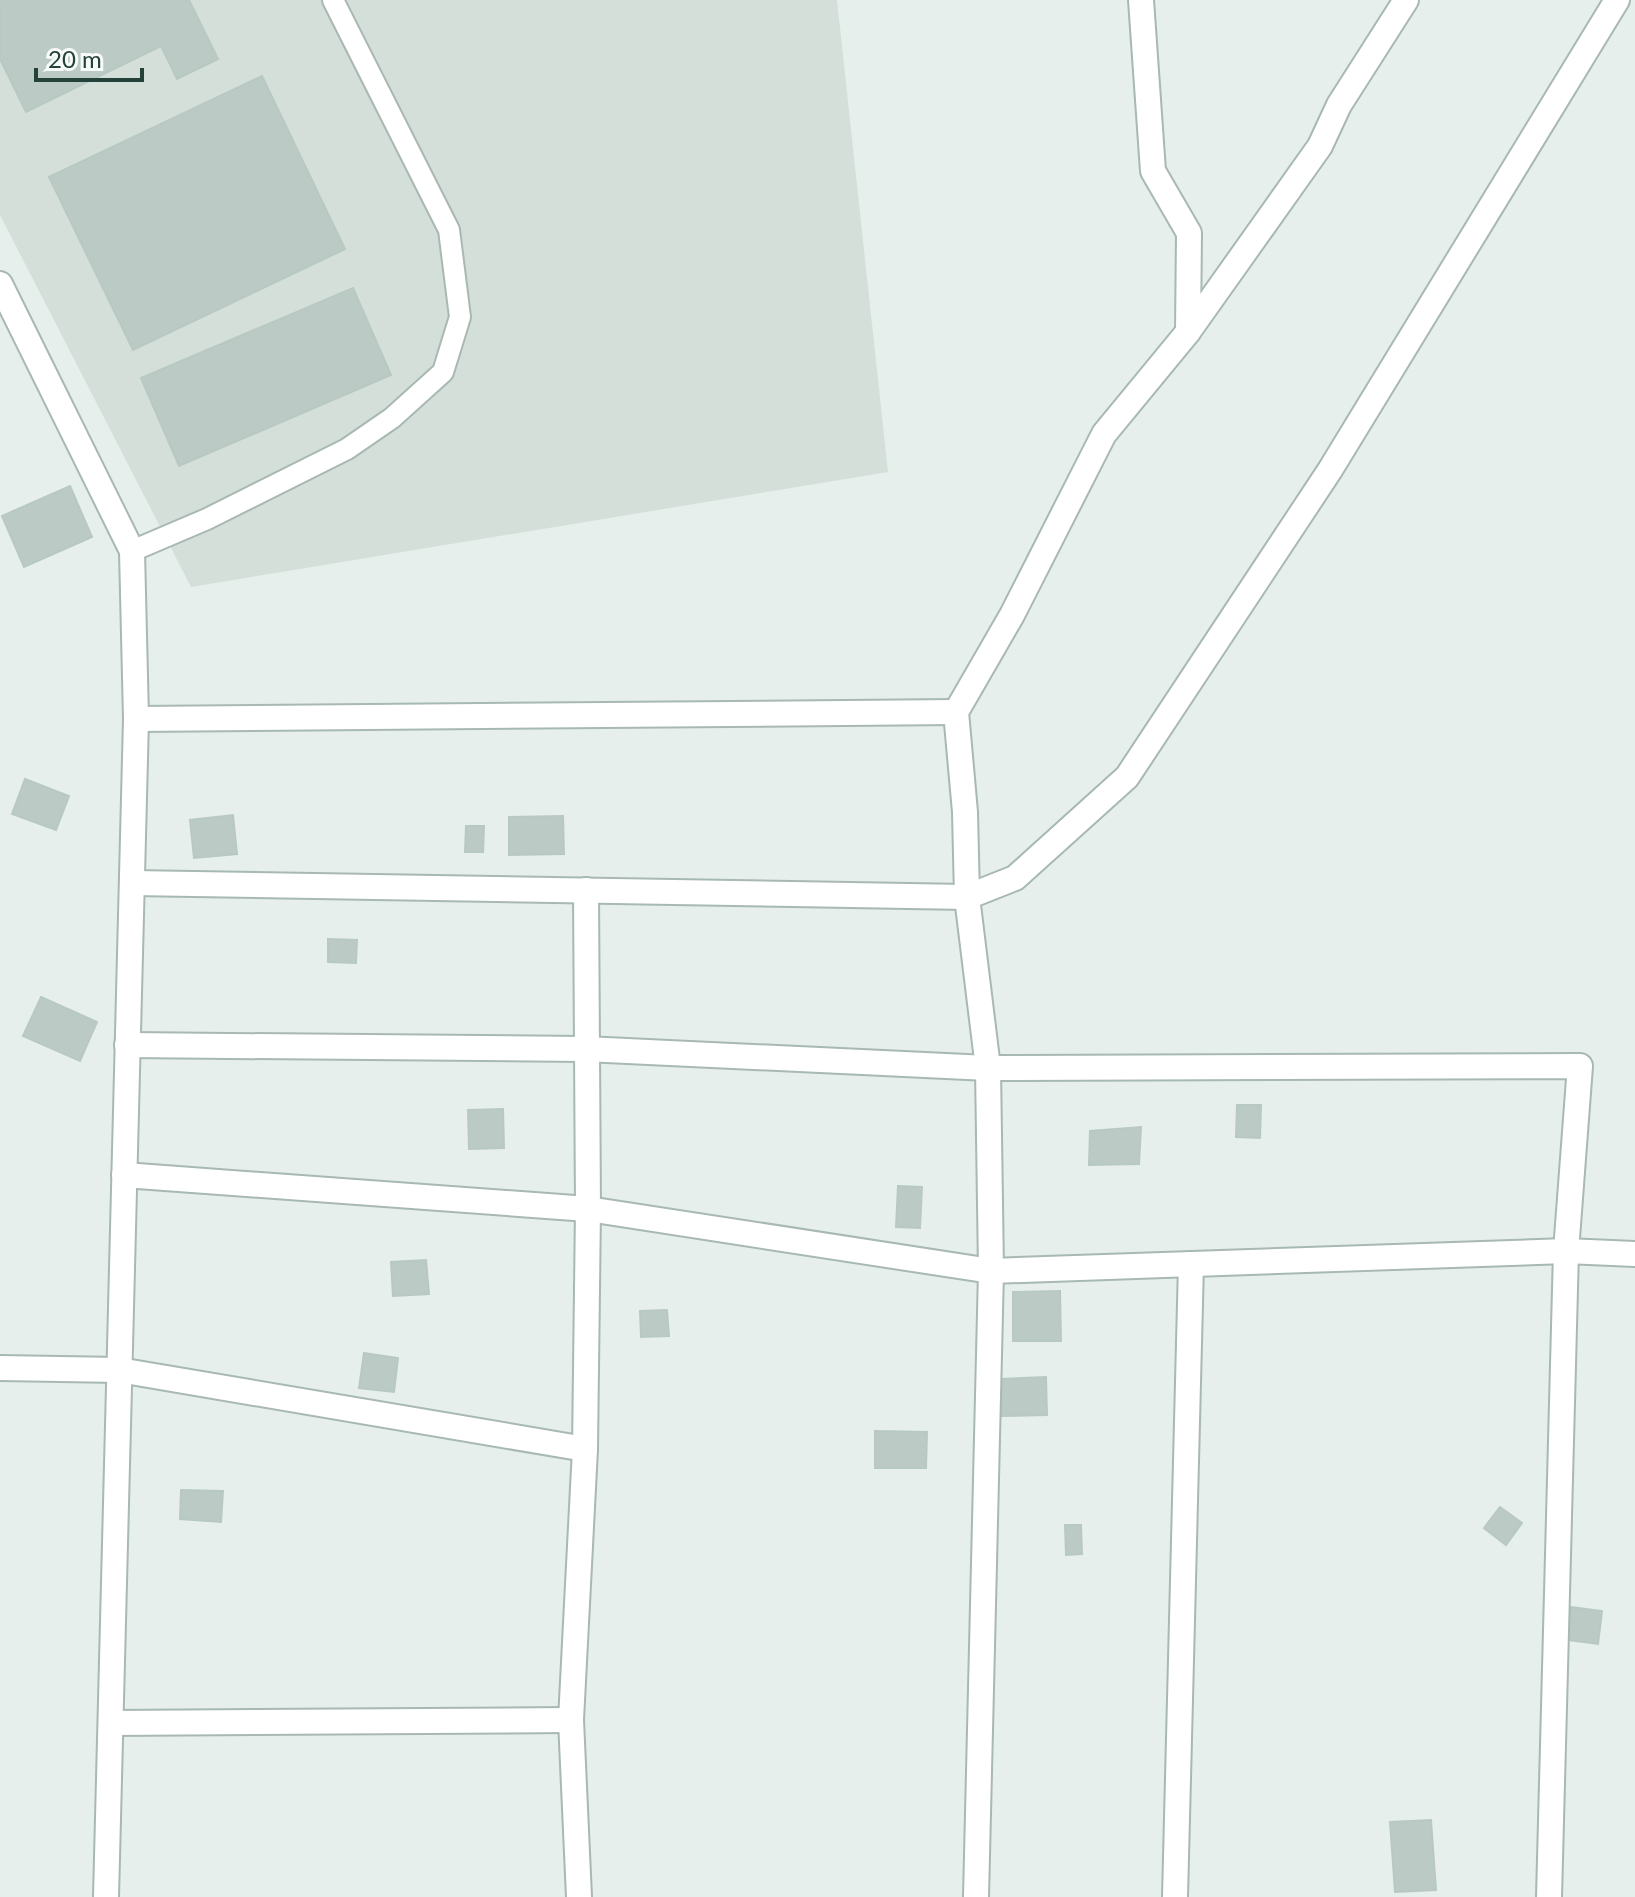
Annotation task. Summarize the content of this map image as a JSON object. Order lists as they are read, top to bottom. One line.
{"scale_bar":"20 m"}
